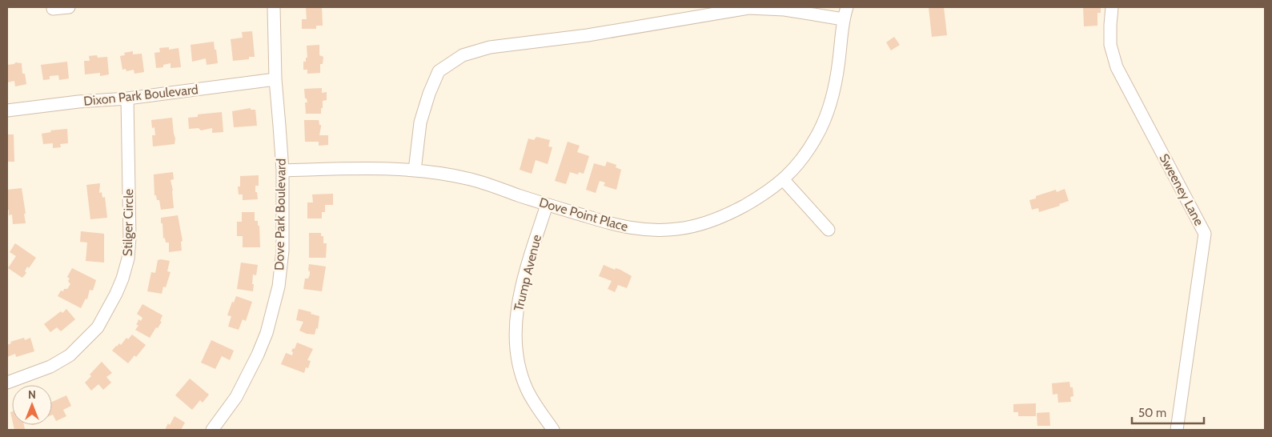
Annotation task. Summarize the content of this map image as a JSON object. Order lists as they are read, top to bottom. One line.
{"streets":{"street":["Dixon Park Boulevard","Sweeney Lane","Dove Park Boulevard","Dove Point Place","Stilger Circle","Trump Avenue"]},"crossings":[["Dixon Park Boulevard","Dove Park Boulevard"],["Dixon Park Boulevard","Stilger Circle"],["Dove Park Boulevard","Dove Point Place"],["Dove Point Place","Trump Avenue"]],"scale_bar":"50 m","north":"top"}
